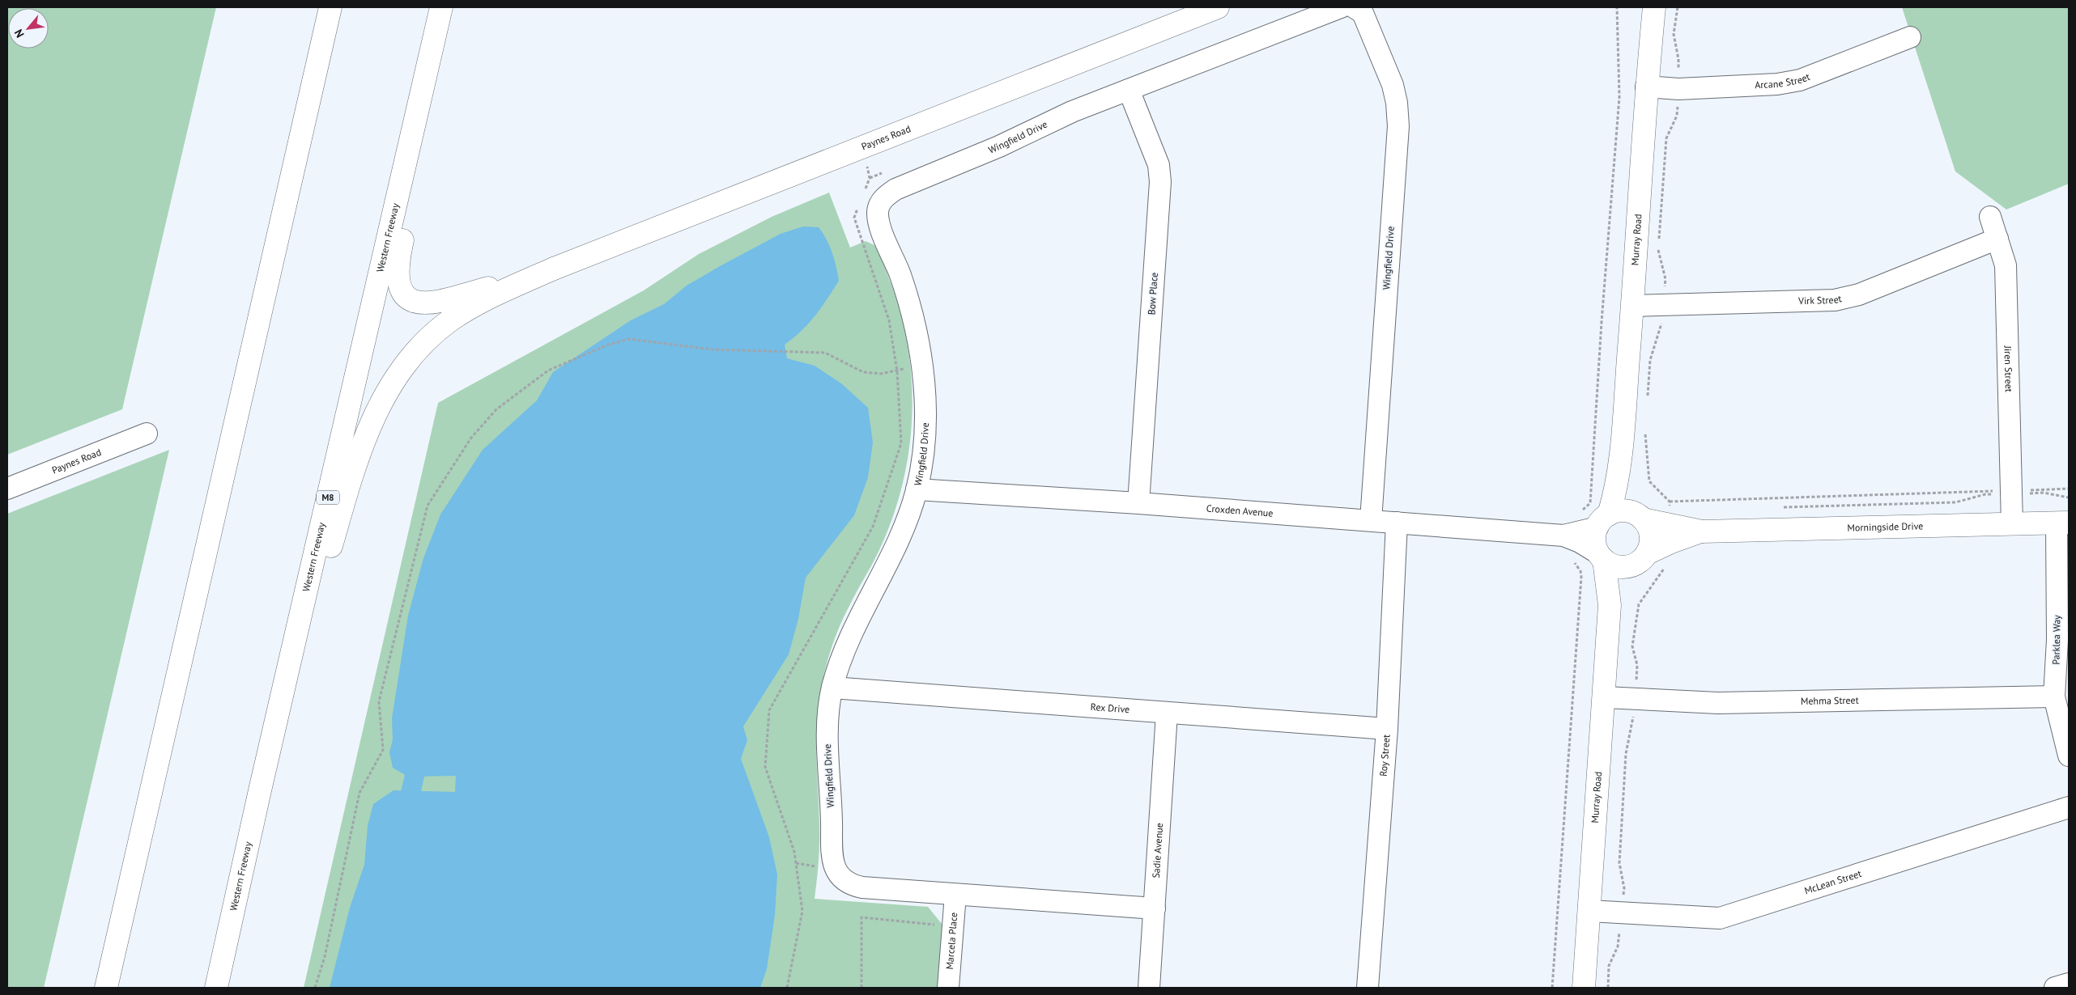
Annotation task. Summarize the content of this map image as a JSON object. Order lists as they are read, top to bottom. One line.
{"streets":{"main road":["Paynes Road","Western Freeway","Murray Road","M8","Morningside Drive"],"street":["Arcane Street","Wingfield Drive","Bow Place","Virk Street","Jiren Street","Croxden Avenue","Parklea Way","Mehma Street","Rex Drive","Roy Street","Sadie Avenue","McLean Street","Marcela Place"]},"crossings":[["Arcane Street","Murray Road"],["Wingfield Drive","Bow Place"],["Wingfield Drive","Croxden Avenue"],["Wingfield Drive","Rex Drive"],["Wingfield Drive","Sadie Avenue"],["Wingfield Drive","Marcela Place"],["Murray Road","Virk Street"],["Murray Road","Croxden Avenue"],["Murray Road","Morningside Drive"],["Murray Road","Mehma Street"],["Murray Road","McLean Street"],["Bow Place","Croxden Avenue"],["Virk Street","Jiren Street"],["Jiren Street","Morningside Drive"],["Croxden Avenue","Morningside Drive"],["Croxden Avenue","Roy Street"],["Morningside Drive","Parklea Way"],["Parklea Way","Mehma Street"],["Rex Drive","Roy Street"],["Rex Drive","Sadie Avenue"]],"north":"bottom left"}
